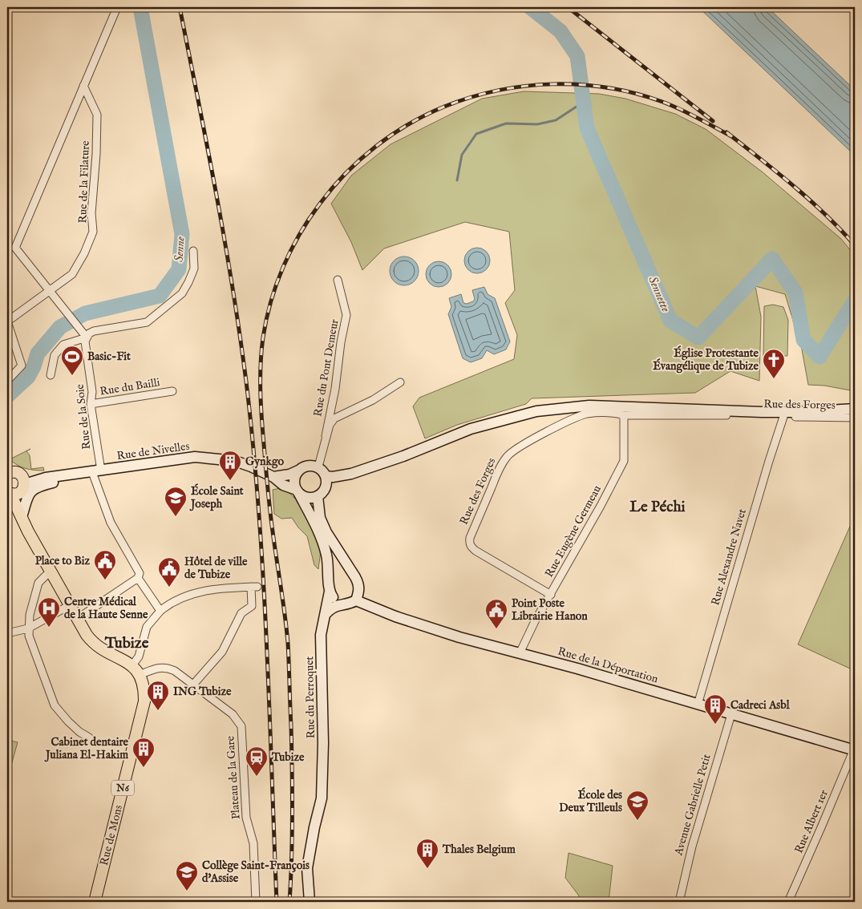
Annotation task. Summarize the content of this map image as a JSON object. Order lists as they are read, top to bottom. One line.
{"streets":{"main road":["Rue des Forges","Rue de Nivelles","Rue de la Déportation","Rue du Perroquet","N6","Rue de Mons"],"street":["Rue de la Filature","Rue du Pont Demeur","Rue du Bailli","Rue de la Soie","Rue Eugène Germeau","Rue Alexandre Navet","Plateau de la Gare","Avenue Gabrielle Petit","Rue Albert 1er"]},"crossings":[["Rue du Pont Demeur","Rue des Forges"],["Rue du Pont Demeur","Rue de Nivelles"],["Rue du Bailli","Rue de la Soie"],["Rue des Forges","Rue de Nivelles"],["Rue des Forges","Rue Eugène Germeau"],["Rue des Forges","Rue Alexandre Navet"],["Rue de la Soie","Rue de Nivelles"],["Rue de Nivelles","N6"],["Rue Eugène Germeau","Rue de la Déportation"],["Rue Alexandre Navet","Rue de la Déportation"],["Rue de la Déportation","Avenue Gabrielle Petit"],["Rue de la Déportation","Rue Albert 1er"],["Plateau de la Gare","N6"],["Plateau de la Gare","Rue de Mons"],["N6","Rue de Mons"]],"districts":["Le Péchi","Tubize"],"water":["Senne","Sennette"],"places":{"sports":["Basic-Fit"],"church":["Église Protestante Évangélique de Tubize"],"building":["Gynkgo","ING Tubize","Cadreci Asbl","Cabinet dentaire Juliana El-Hakim","Thales Belgium"],"school or university":["École Saint Joseph","École des Deux Tilleuls","Collège Saint-François d'Assise"],"public building":["Place to Biz","Hôtel de ville de Tubize","Point Poste Librairie Hanon"],"hospital":["Centre Médical de la Haute Senne"],"station":["Tubize"]}}
